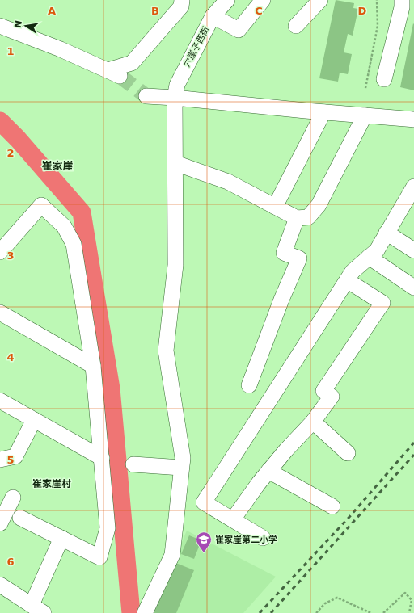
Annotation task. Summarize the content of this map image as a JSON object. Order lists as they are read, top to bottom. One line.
{"streets":{"street":["穴崖子西街"]},"districts":["崔家崖","崔家崖村"],"places":{"school or university":["崔家崖第二小学"]},"north":"left","grid":{"columns":["A","B","C","D"],"rows":["1","2","3","4","5","6"]}}
